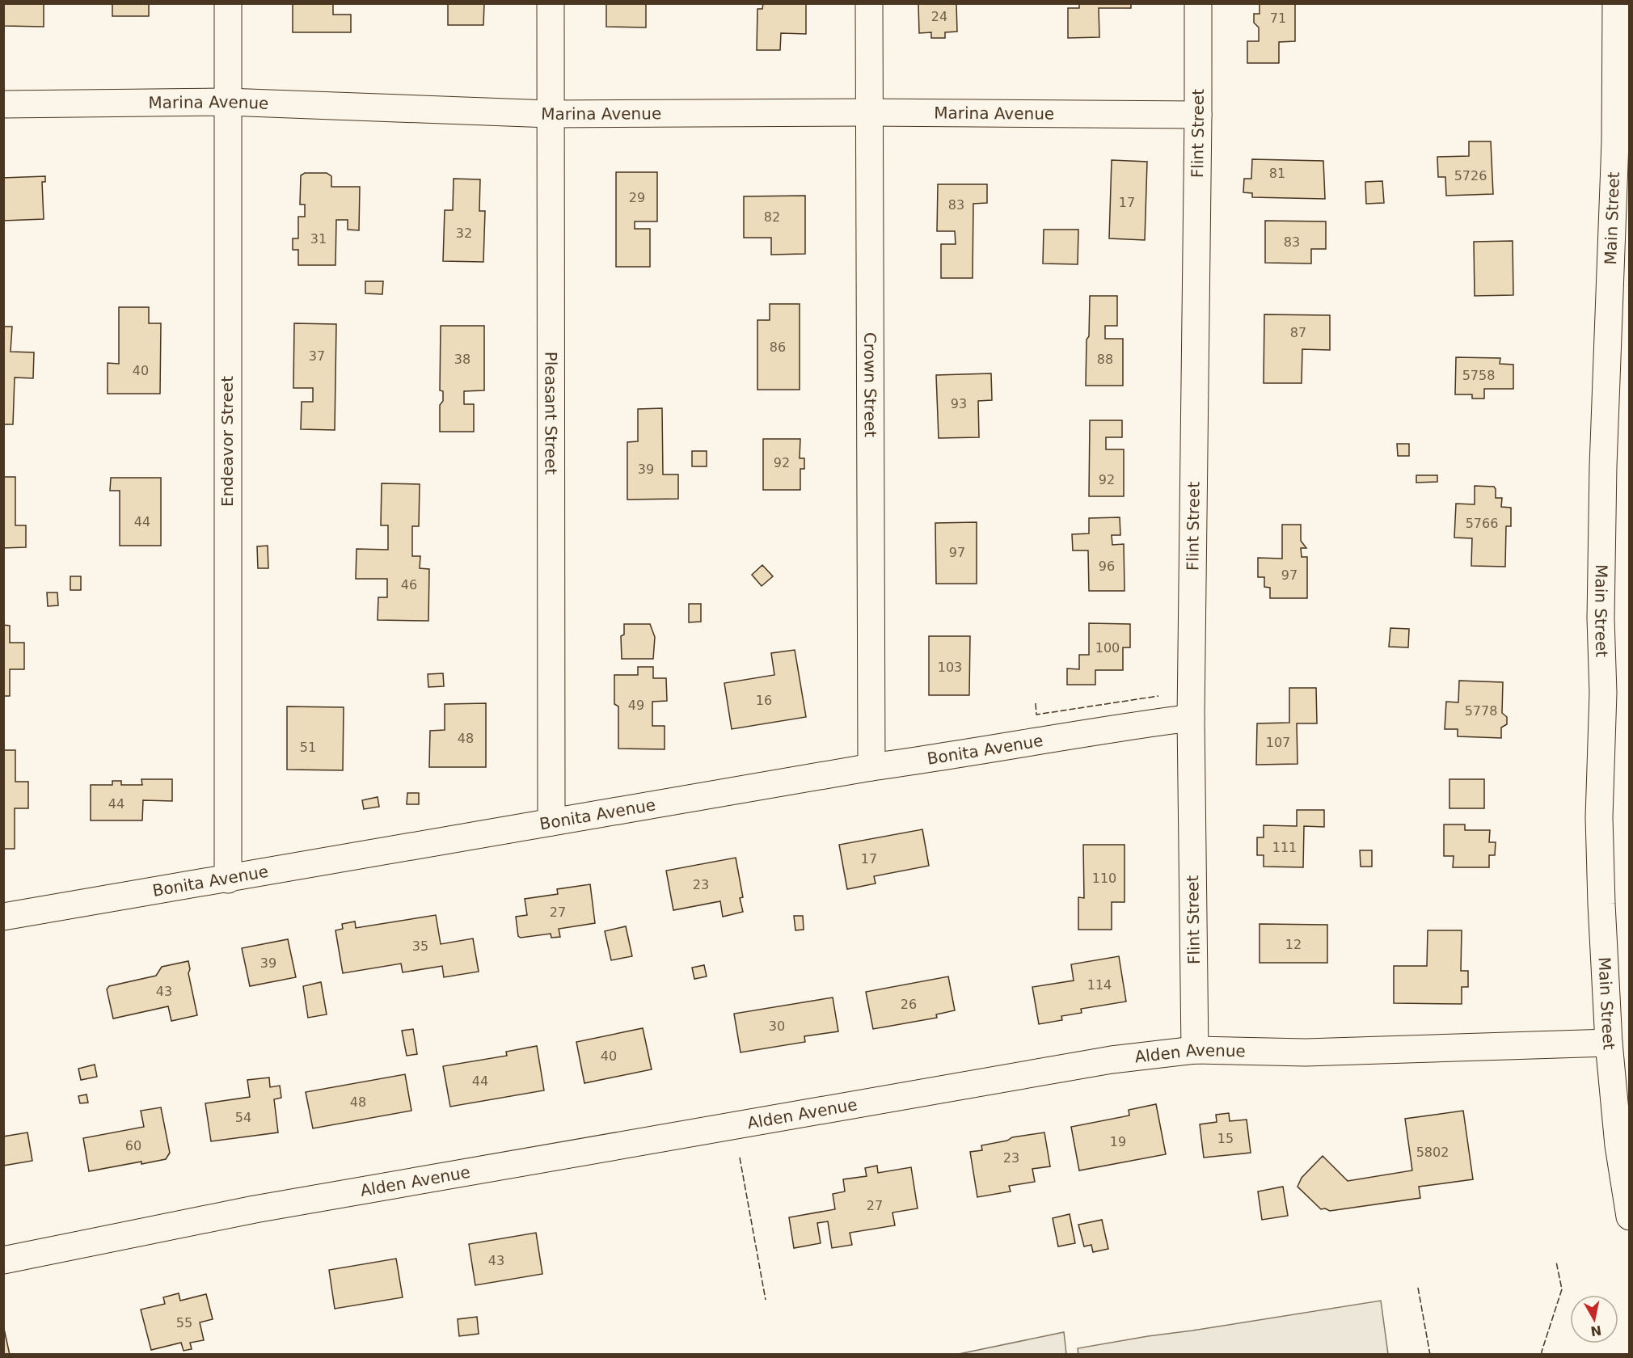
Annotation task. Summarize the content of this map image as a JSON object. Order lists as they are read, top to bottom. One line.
{"streets":{"street":["Marina Avenue","Flint Street","Main Street","Crown Street","Pleasant Street","Endeavor Street","Bonita Avenue","Alden Avenue"]},"crossings":[["Marina Avenue","Flint Street"],["Marina Avenue","Crown Street"],["Marina Avenue","Pleasant Street"],["Marina Avenue","Endeavor Street"],["Flint Street","Bonita Avenue"],["Flint Street","Alden Avenue"],["Main Street","Alden Avenue"],["Crown Street","Bonita Avenue"],["Pleasant Street","Bonita Avenue"],["Endeavor Street","Bonita Avenue"]],"house_numbers":["24","71","81","5726","29","17","83","82","32","31","83","87","86","37","38","88","40","5758","93","92","39","92","44","5766","97","96","97","46","100","103","16","49","5778","48","107","51","44","111","17","110","23","27","12","35","39","114","43","26","30","40","44","48","54","15","19","60","5802","23","27","43","55"],"north":"bottom"}
